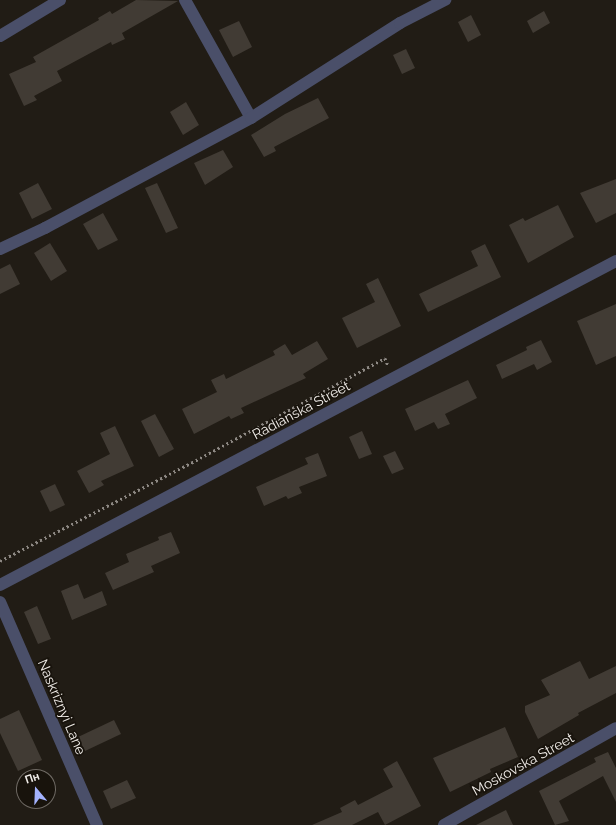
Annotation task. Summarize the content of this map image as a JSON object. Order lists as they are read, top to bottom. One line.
{"streets":{"street":["Radianska Street","Naskriznyi Lane","Moskovska Street"]},"north":"top"}
